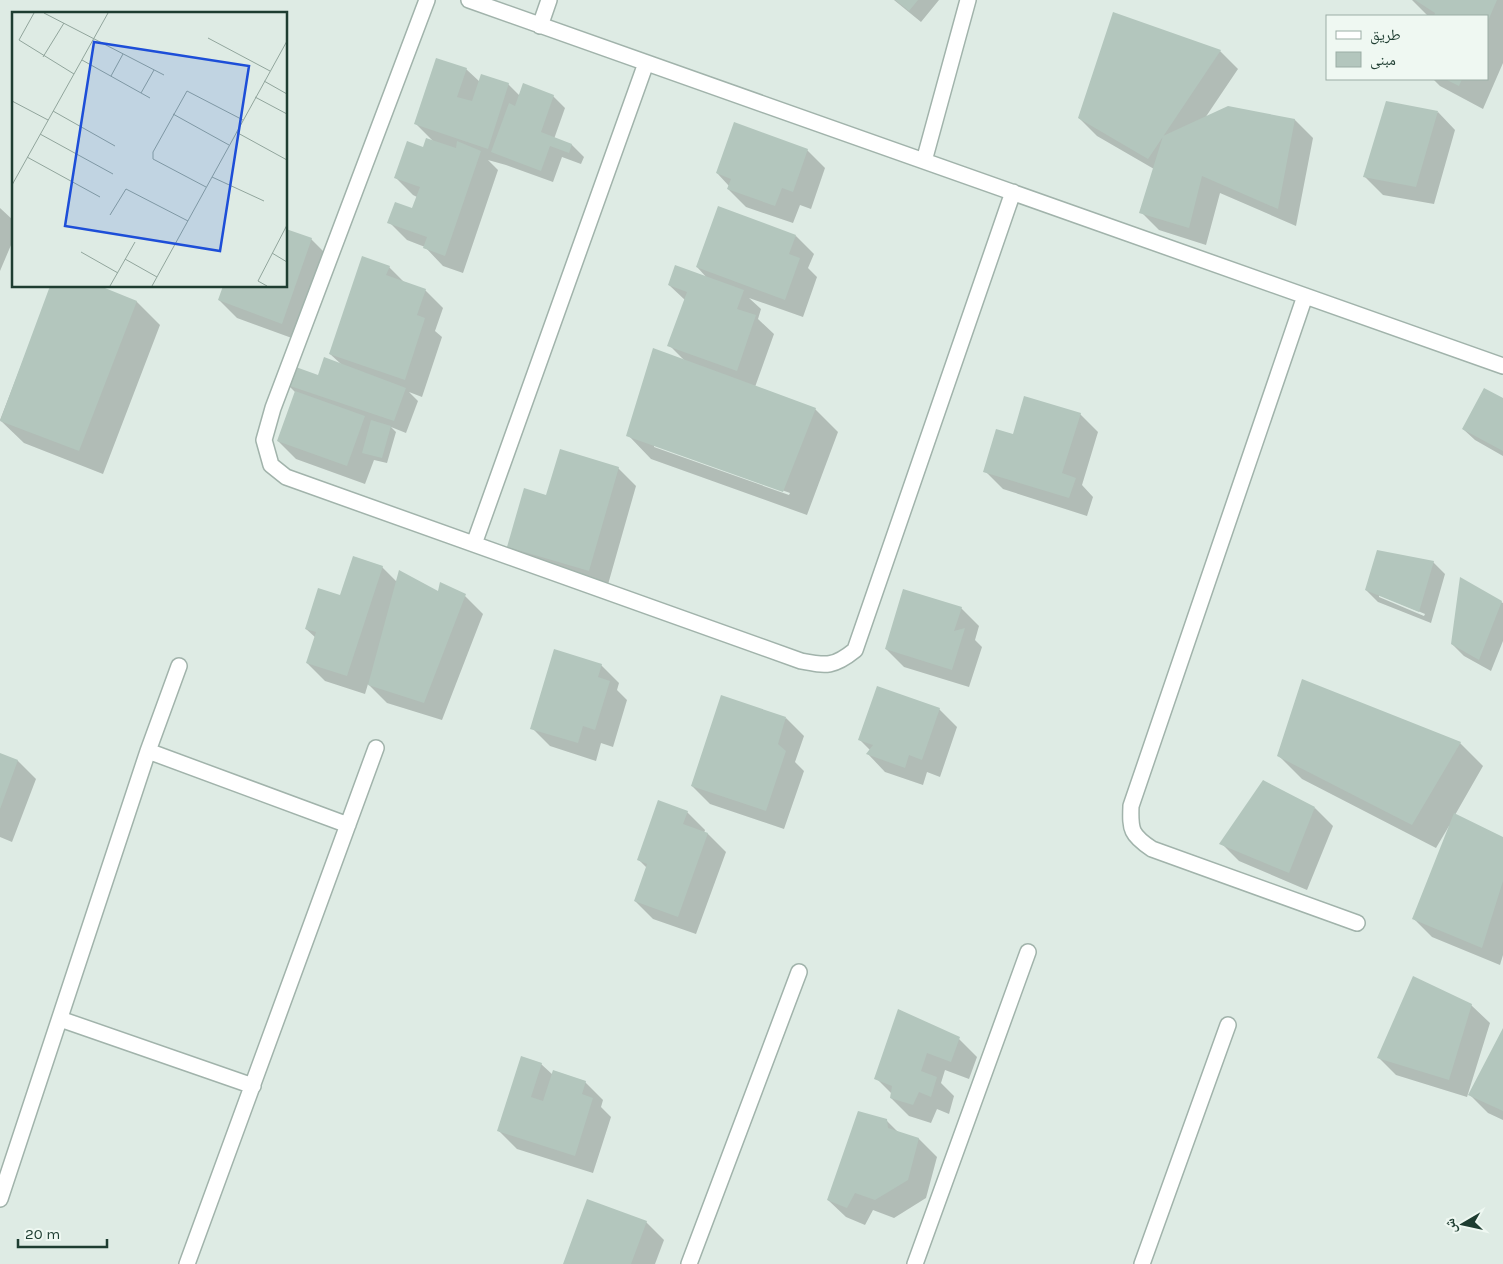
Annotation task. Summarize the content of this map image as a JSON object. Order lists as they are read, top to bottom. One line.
{"legend":["طريق","مبنى"],"scale_bar":"20 m","north":"left"}
